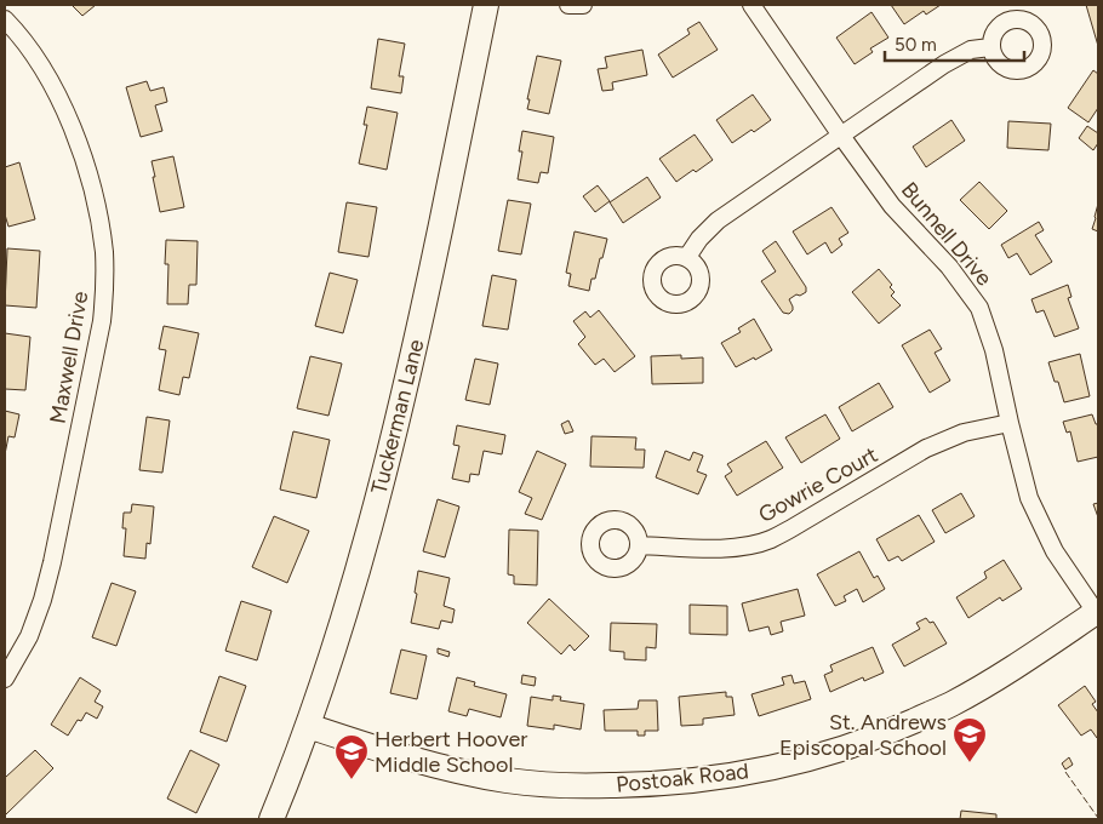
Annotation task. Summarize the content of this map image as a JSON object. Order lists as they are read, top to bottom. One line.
{"streets":{"main road":["Tuckerman Lane","Postoak Road"],"street":["Bunnell Drive","Maxwell Drive","Gowrie Court"]},"crossings":[["Bunnell Drive","Gowrie Court"],["Bunnell Drive","Postoak Road"],["Tuckerman Lane","Postoak Road"]],"places":{"school or university":["St. Andrews Episcopal School","Herbert Hoover Middle School"]},"scale_bar":"50 m"}
